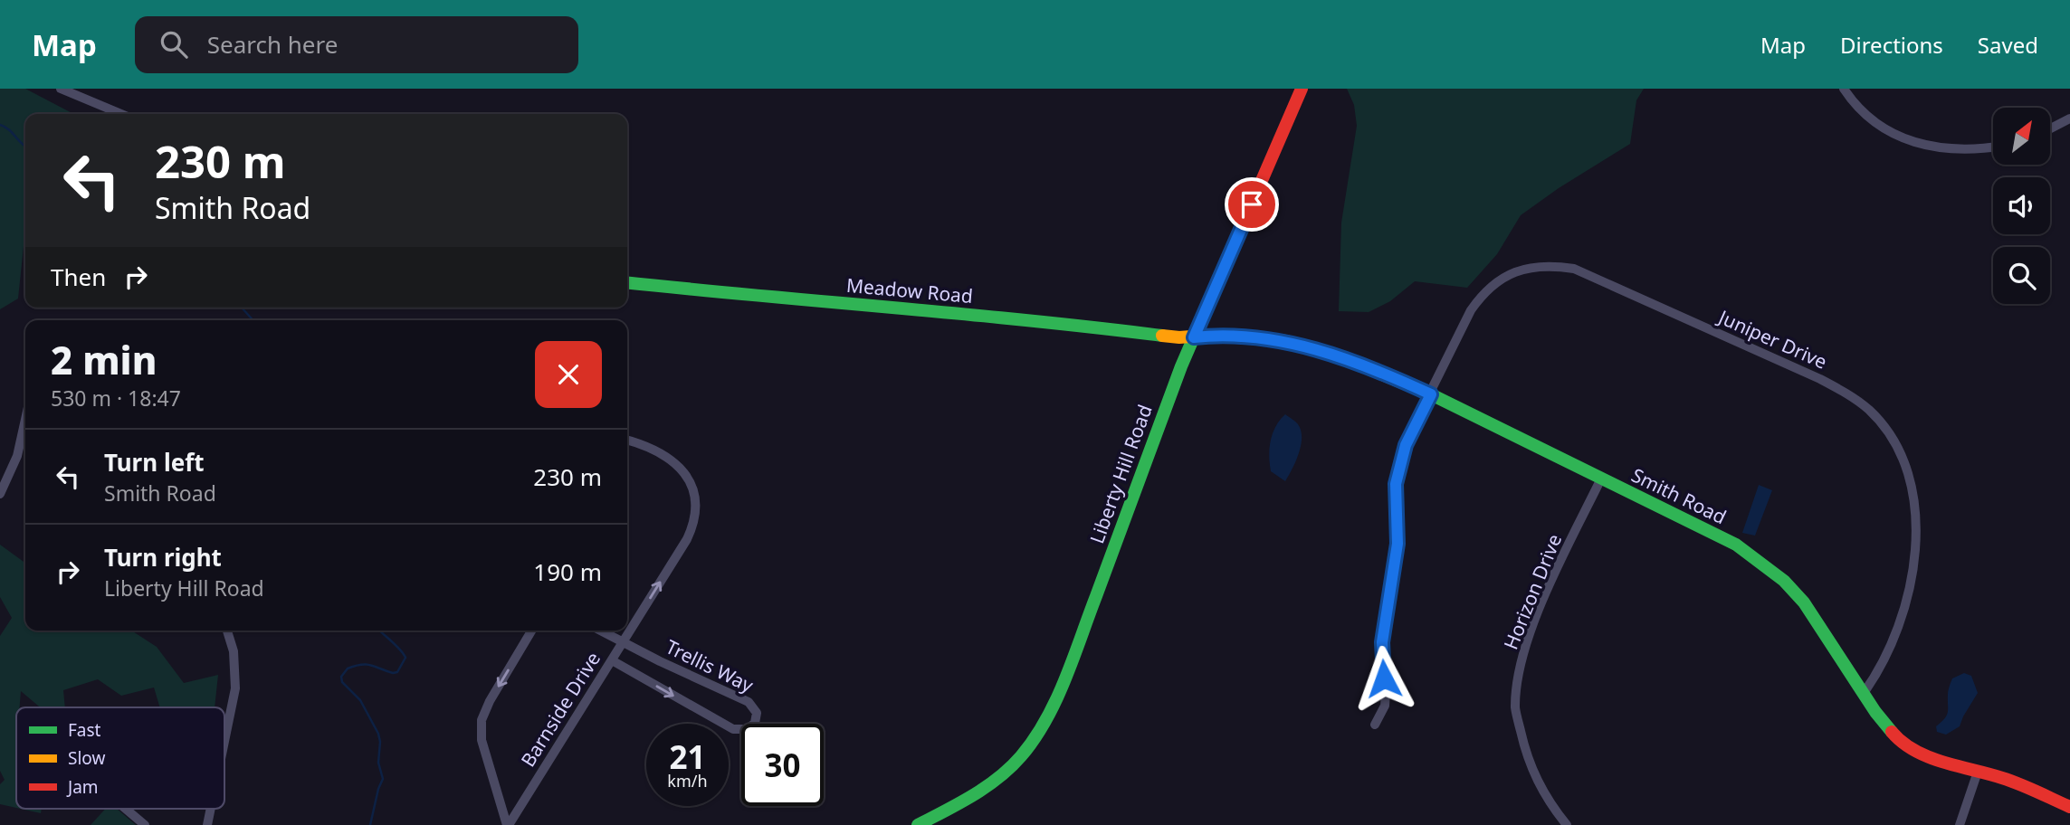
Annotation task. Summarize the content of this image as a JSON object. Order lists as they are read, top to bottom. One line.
{"streets":{"street":["Meadow Road","Juniper Drive","Liberty Hill Road","Smith Road","Horizon Drive","Trellis Way","Barnside Drive"]},"crossings":[["Meadow Road","Liberty Hill Road"],["Meadow Road","Smith Road"],["Juniper Drive","Smith Road"],["Liberty Hill Road","Smith Road"],["Smith Road","Horizon Drive"],["Trellis Way","Barnside Drive"]],"legend":["Fast","Slow","Jam"],"north":"top right","page":{"header":"Map","search":"Search here","nav":["Map","Directions","Saved"],"turn":["230 m","Smith Road"],"then":"Then","heading":["2 min","530 m · 18:47"],"list":[{"name":"Turn left","note":"Smith Road","value":"230 m"},{"name":"Turn right","note":"Liberty Hill Road","value":"190 m"}],"speed":"21 km/h","limit":"30"}}
